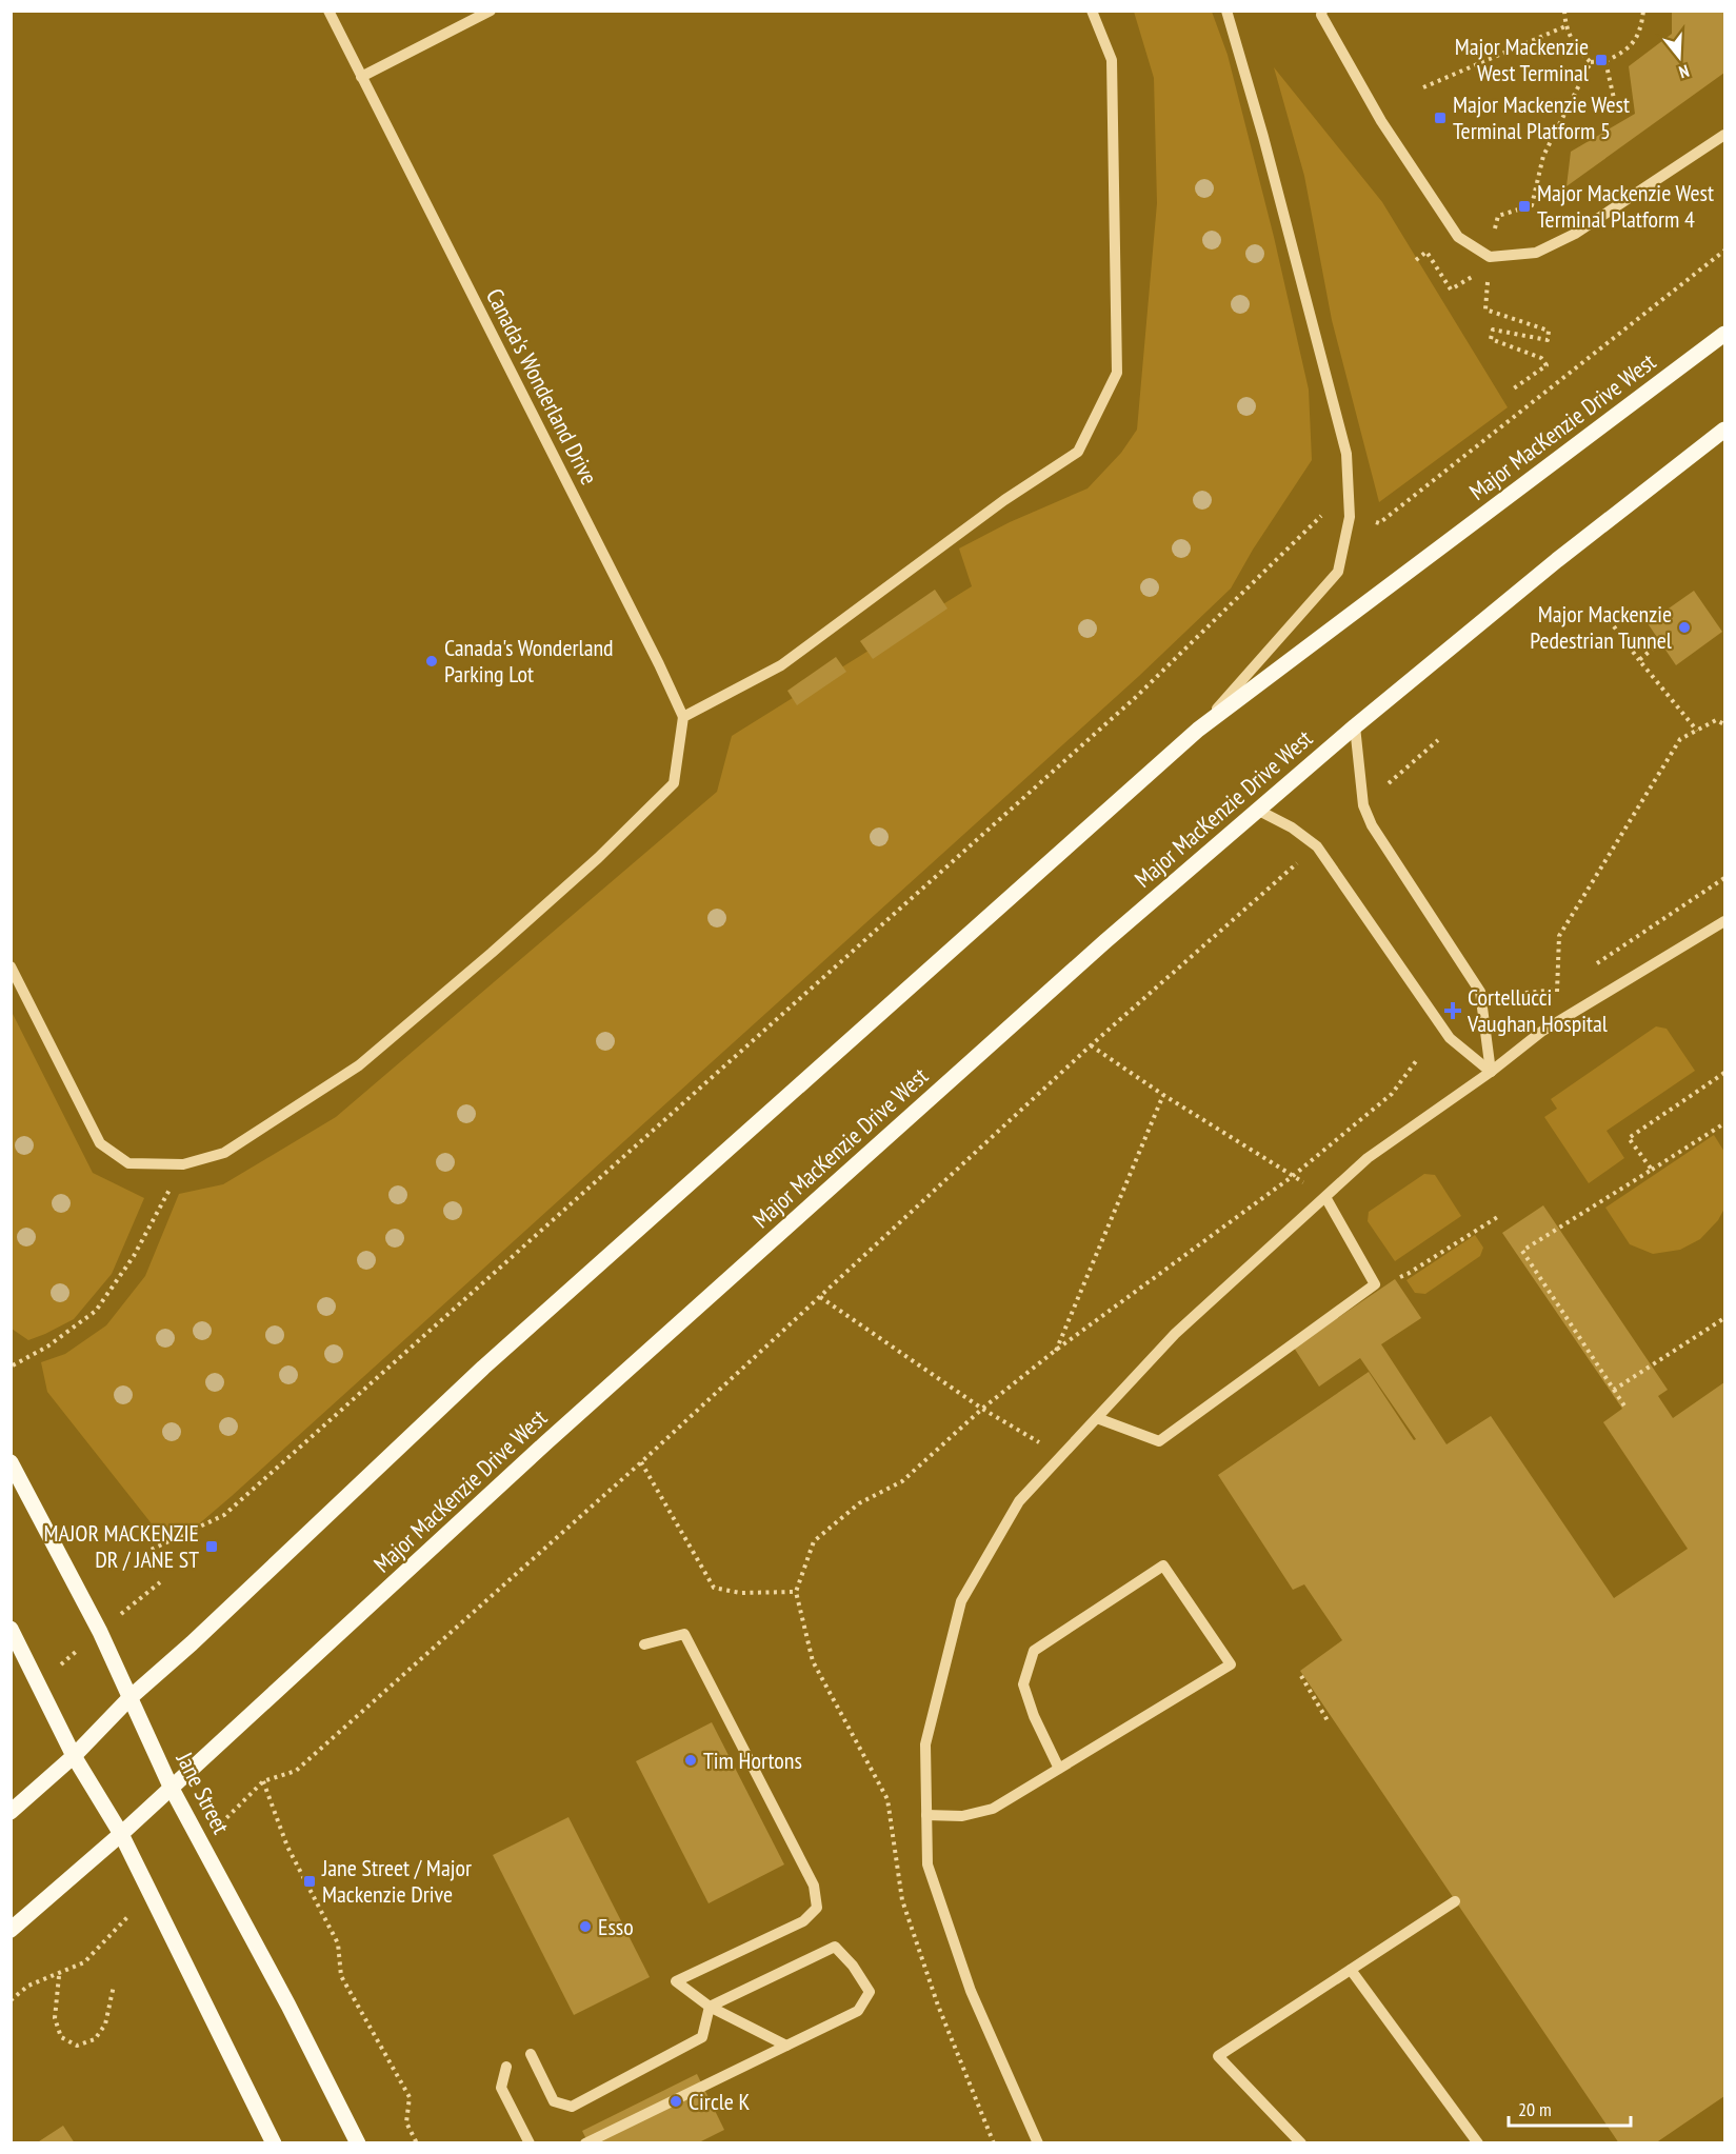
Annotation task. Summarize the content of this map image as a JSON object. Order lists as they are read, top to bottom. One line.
{"streets":{"main road":["Major MacKenzie Drive West","Jane Street"],"lane":["Canada's Wonderland Drive"]},"crossings":[["Major MacKenzie Drive West","Jane Street"]],"places":{"transit":["Major Mackenzie West Terminal","Major Mackenzie West Terminal Platform 5","Major Mackenzie West Terminal Platform 4","MAJOR MACKENZIE DR / JANE ST","Jane Street / Major Mackenzie Drive"],"other":["Major Mackenzie Pedestrian Tunnel","Canada's Wonderland Parking Lot","Tim Hortons","Esso","Circle K"],"health":["Cortellucci Vaughan Hospital"]},"scale_bar":"20 m","north":"bottom"}
